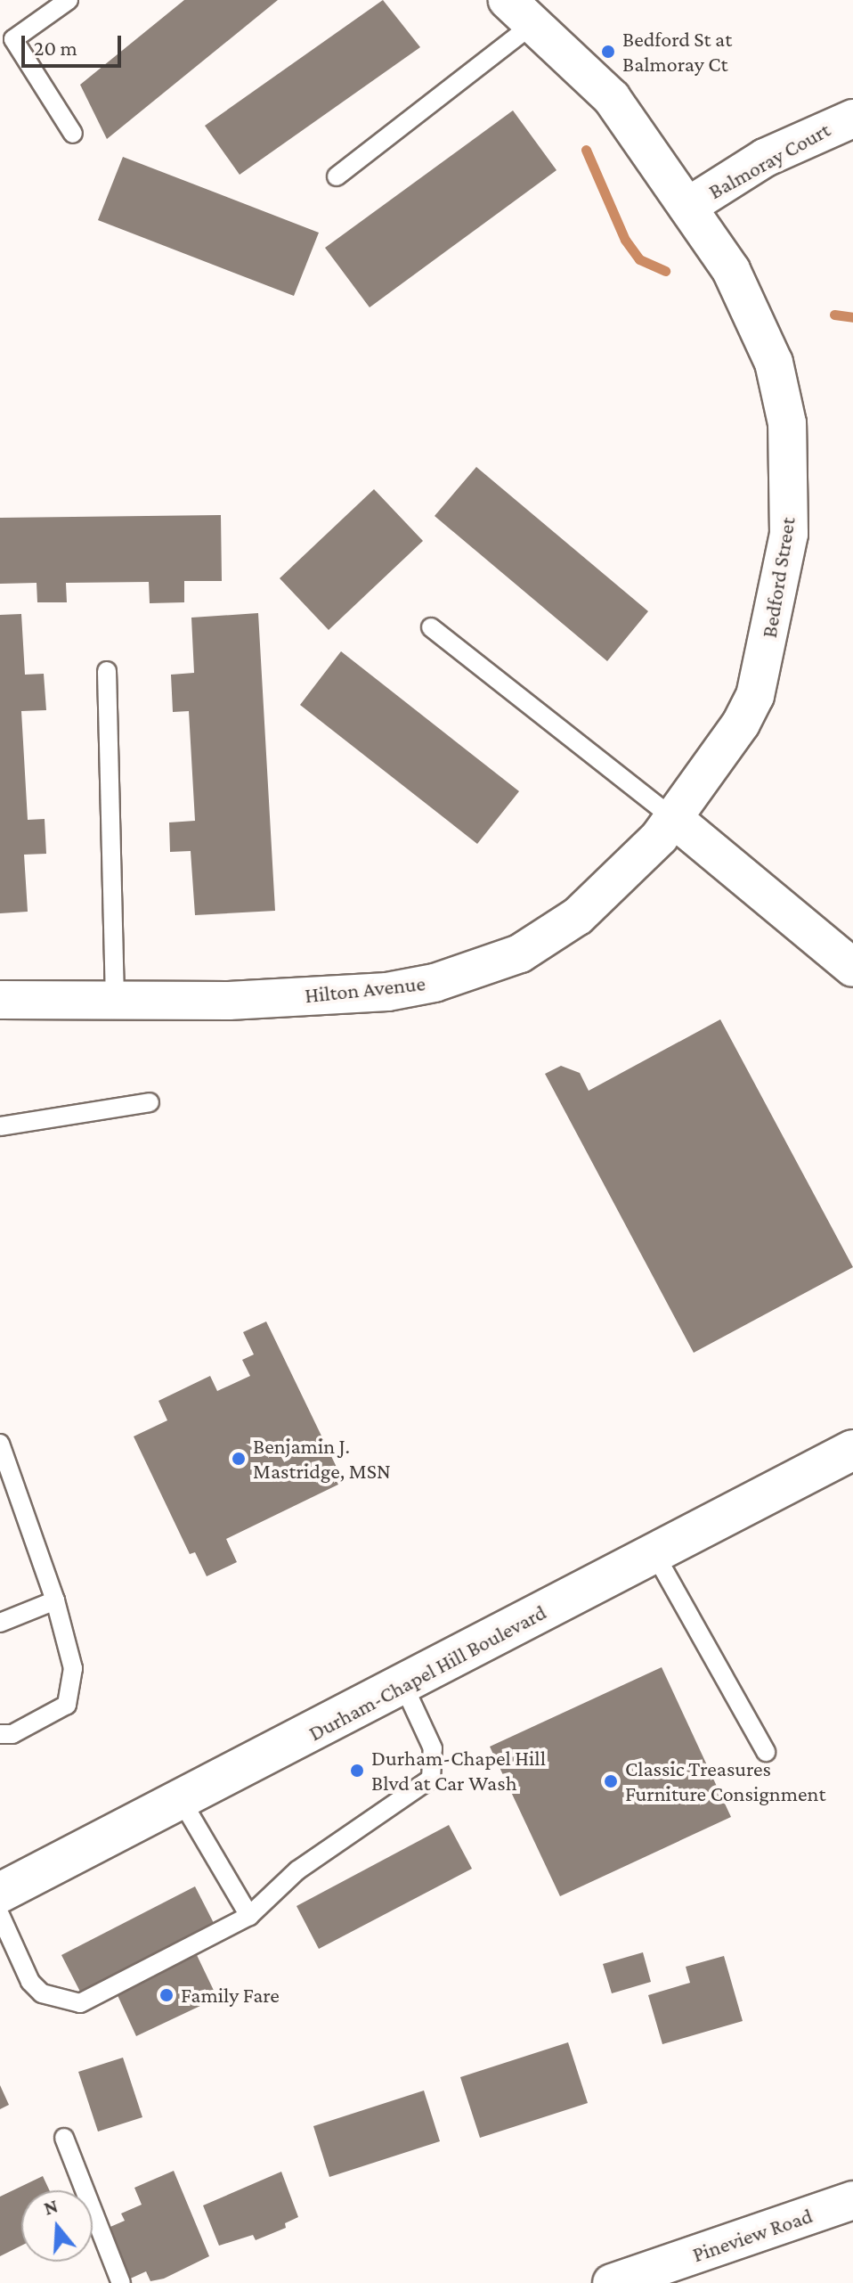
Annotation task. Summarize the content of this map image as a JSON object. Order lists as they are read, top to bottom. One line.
{"streets":{"main road":["Durham-Chapel Hill Boulevard"],"street":["Balmoray Court","Bedford Street","Hilton Avenue","Pineview Road"]},"crossings":[["Balmoray Court","Bedford Street"],["Bedford Street","Hilton Avenue"]],"places":["Bedford St at Balmoray Ct","Benjamin J. Mastridge, MSN","Durham-Chapel Hill Blvd at Car Wash","Classic Treasures Furniture Consignment","Family Fare"],"scale_bar":"20 m","north":"top"}
